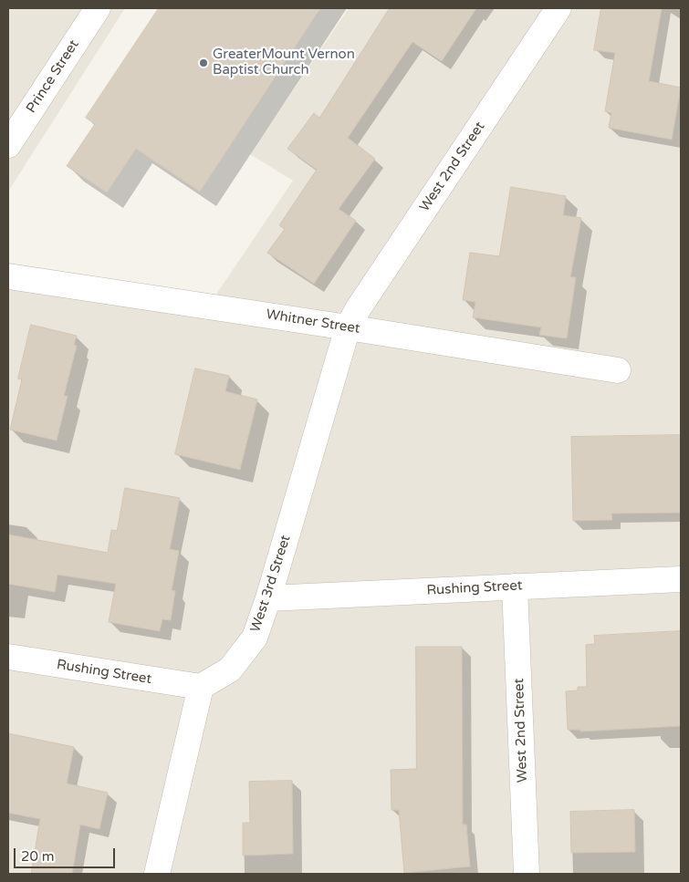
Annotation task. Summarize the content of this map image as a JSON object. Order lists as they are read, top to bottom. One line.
{"streets":{"street":["Prince Street","West 2nd Street","Whitner Street","West 3rd Street","Rushing Street"]},"crossings":[["West 2nd Street","Whitner Street"],["West 2nd Street","West 3rd Street"],["West 2nd Street","Rushing Street"],["Whitner Street","West 3rd Street"],["West 3rd Street","Rushing Street"]],"places":["GreaterMount Vernon Baptist Church"],"scale_bar":"20 m"}
